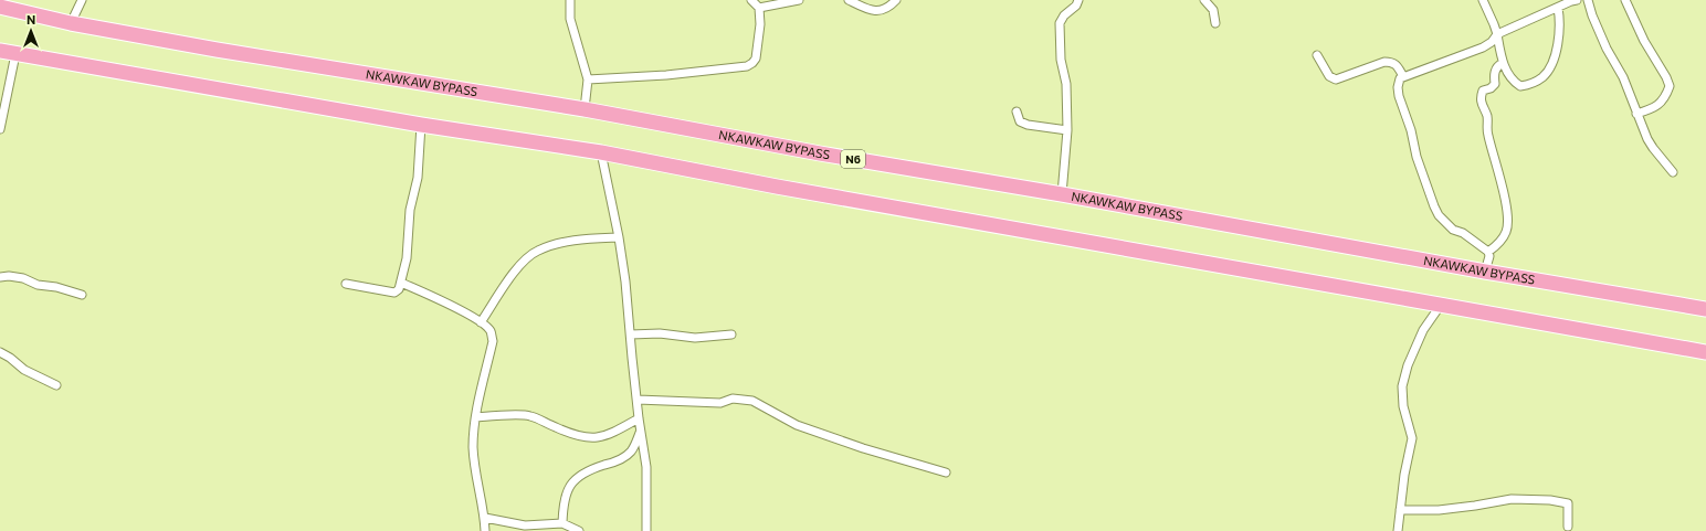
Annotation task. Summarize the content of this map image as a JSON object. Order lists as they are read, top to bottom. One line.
{"streets":{"highway":["NKAWKAW BYPASS","N6"]},"north":"top"}
